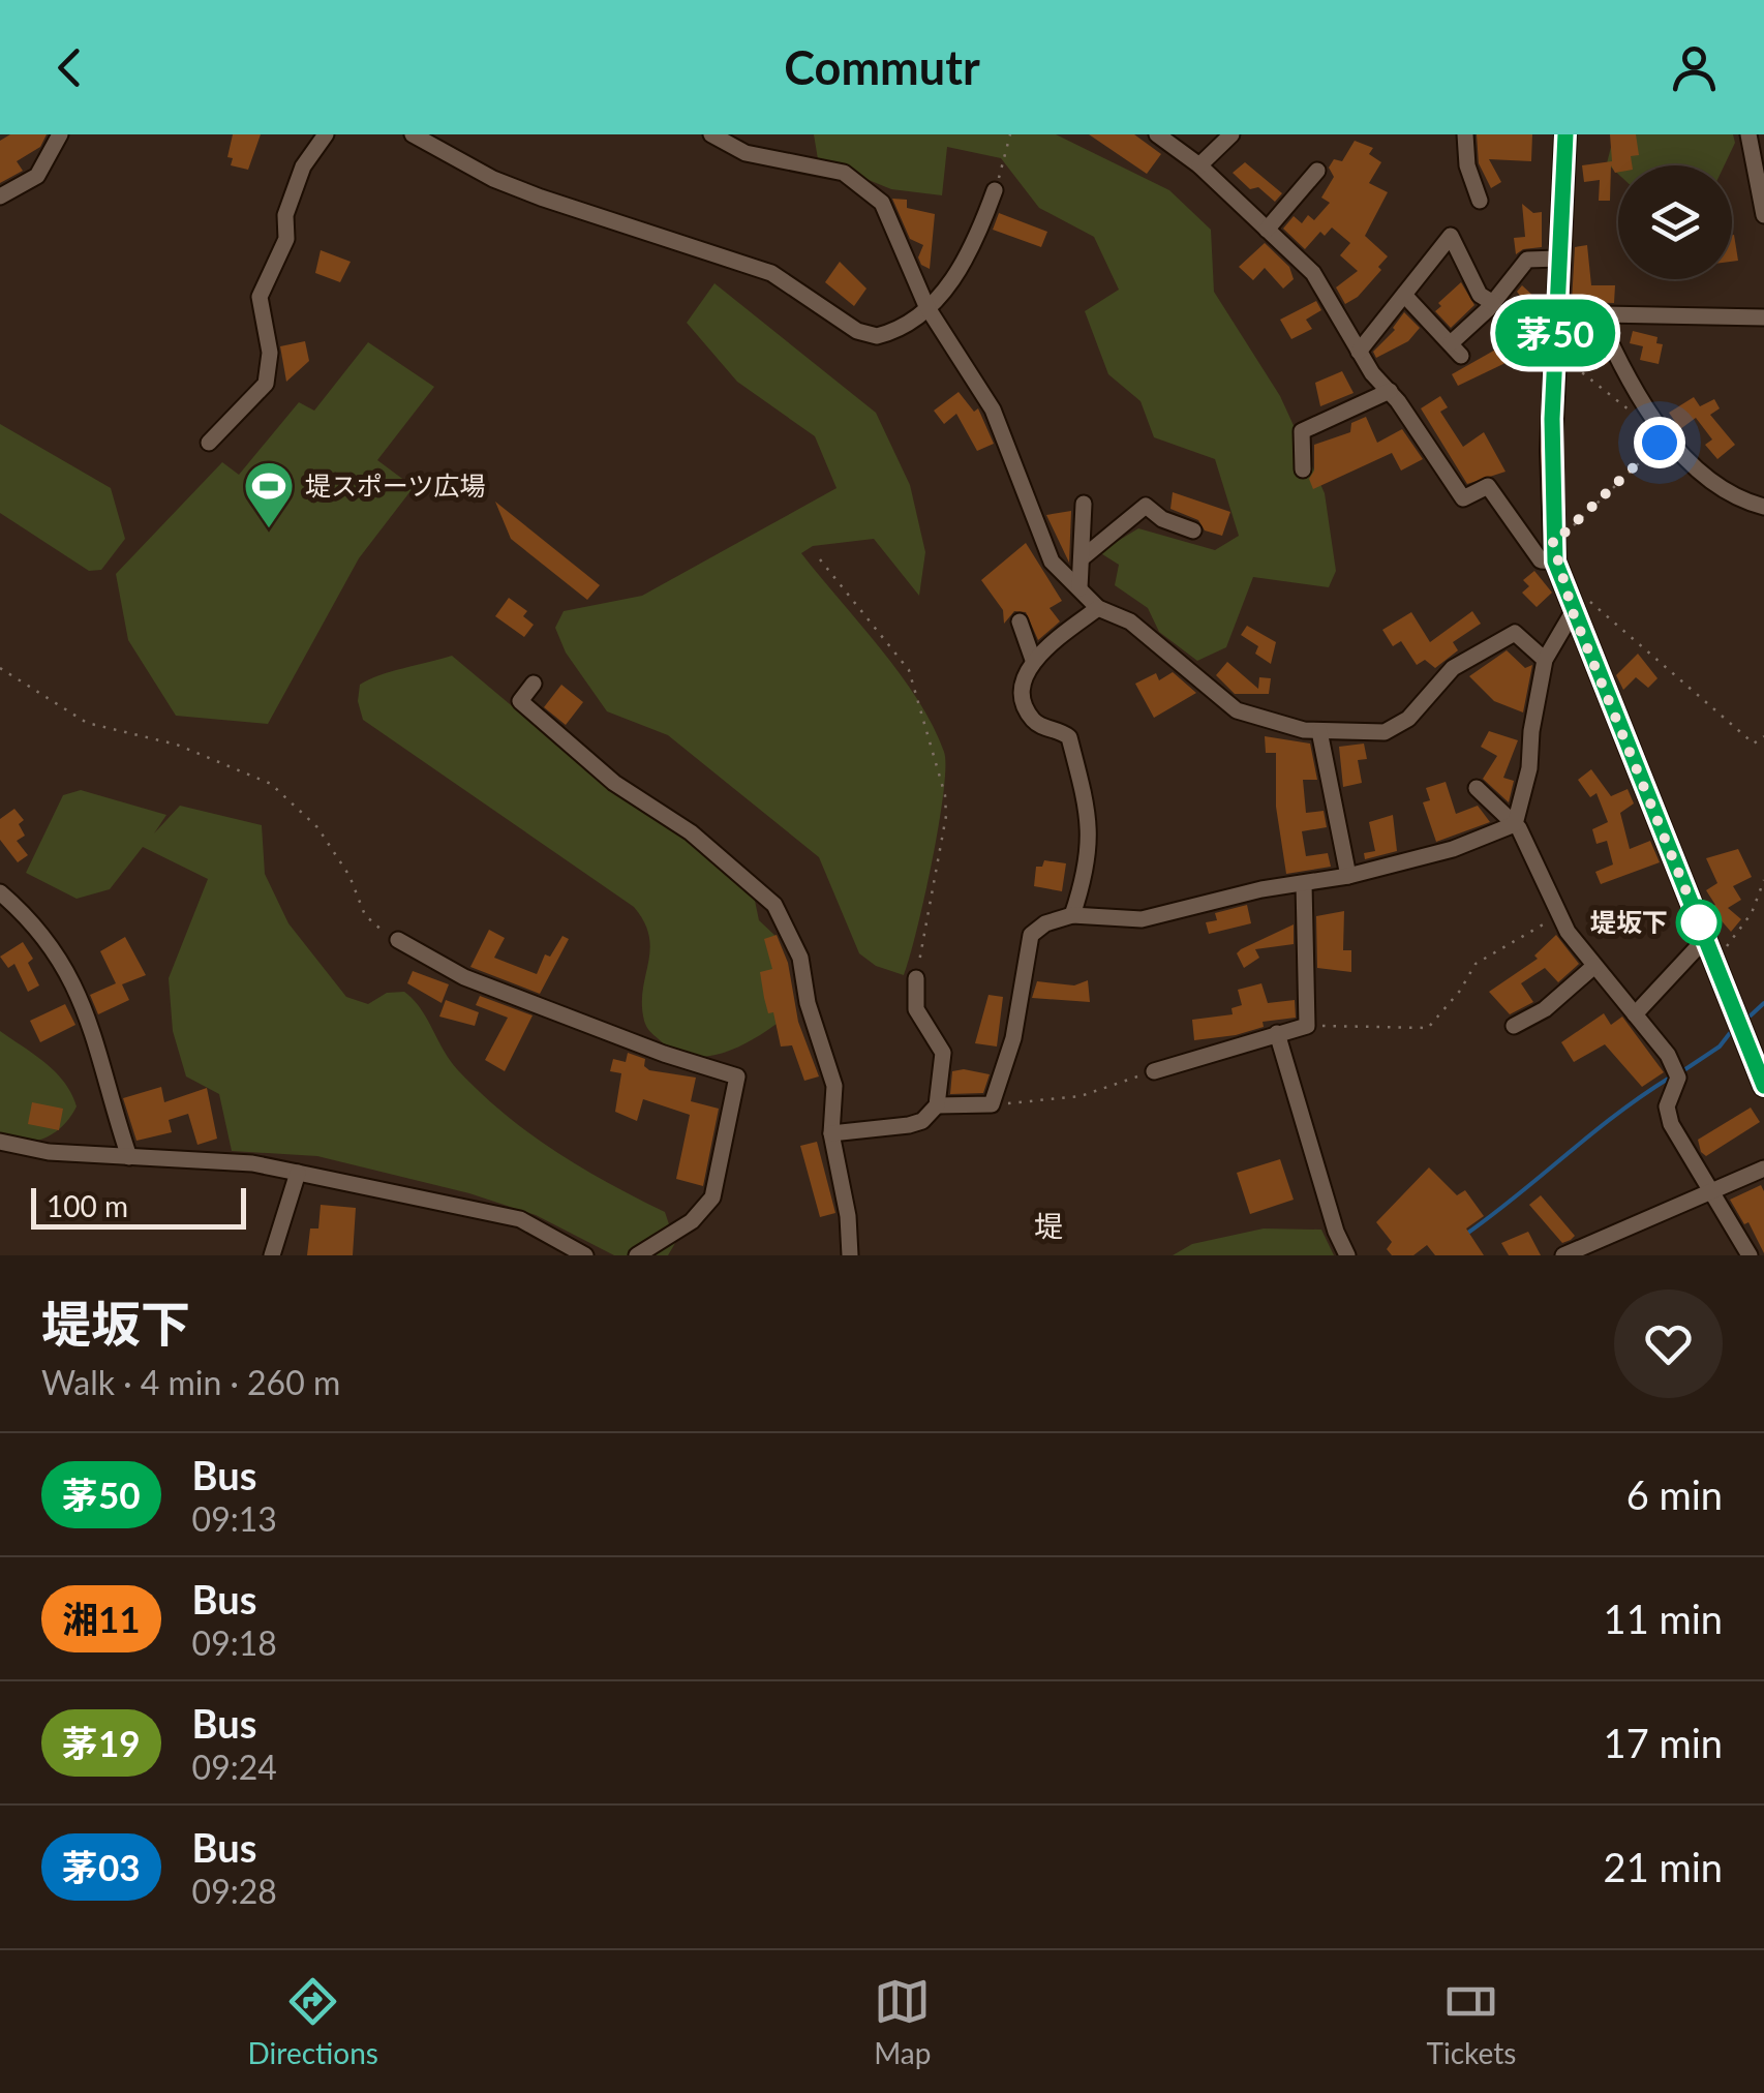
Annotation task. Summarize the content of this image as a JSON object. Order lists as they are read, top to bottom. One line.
{"districts":["堤"],"places":{"sports":["堤スポーツ広場"],"other":["堤坂下"]},"lines":["bus line 茅50"],"scale_bar":"100 m","page":{"header":"Commutr","on_map":"茅50","scale":"100 m","heading":["堤坂下","Walk · 4 min · 260 m"],"list":[{"mark":"茅50","name":"Bus","note":"09:13","value":"6 min"},{"mark":"湘11","name":"Bus","note":"09:18","value":"11 min"},{"mark":"茅19","name":"Bus","note":"09:24","value":"17 min"},{"mark":"茅03","name":"Bus","note":"09:28","value":"21 min"}],"tabs":["Directions","Map","Tickets"]}}
